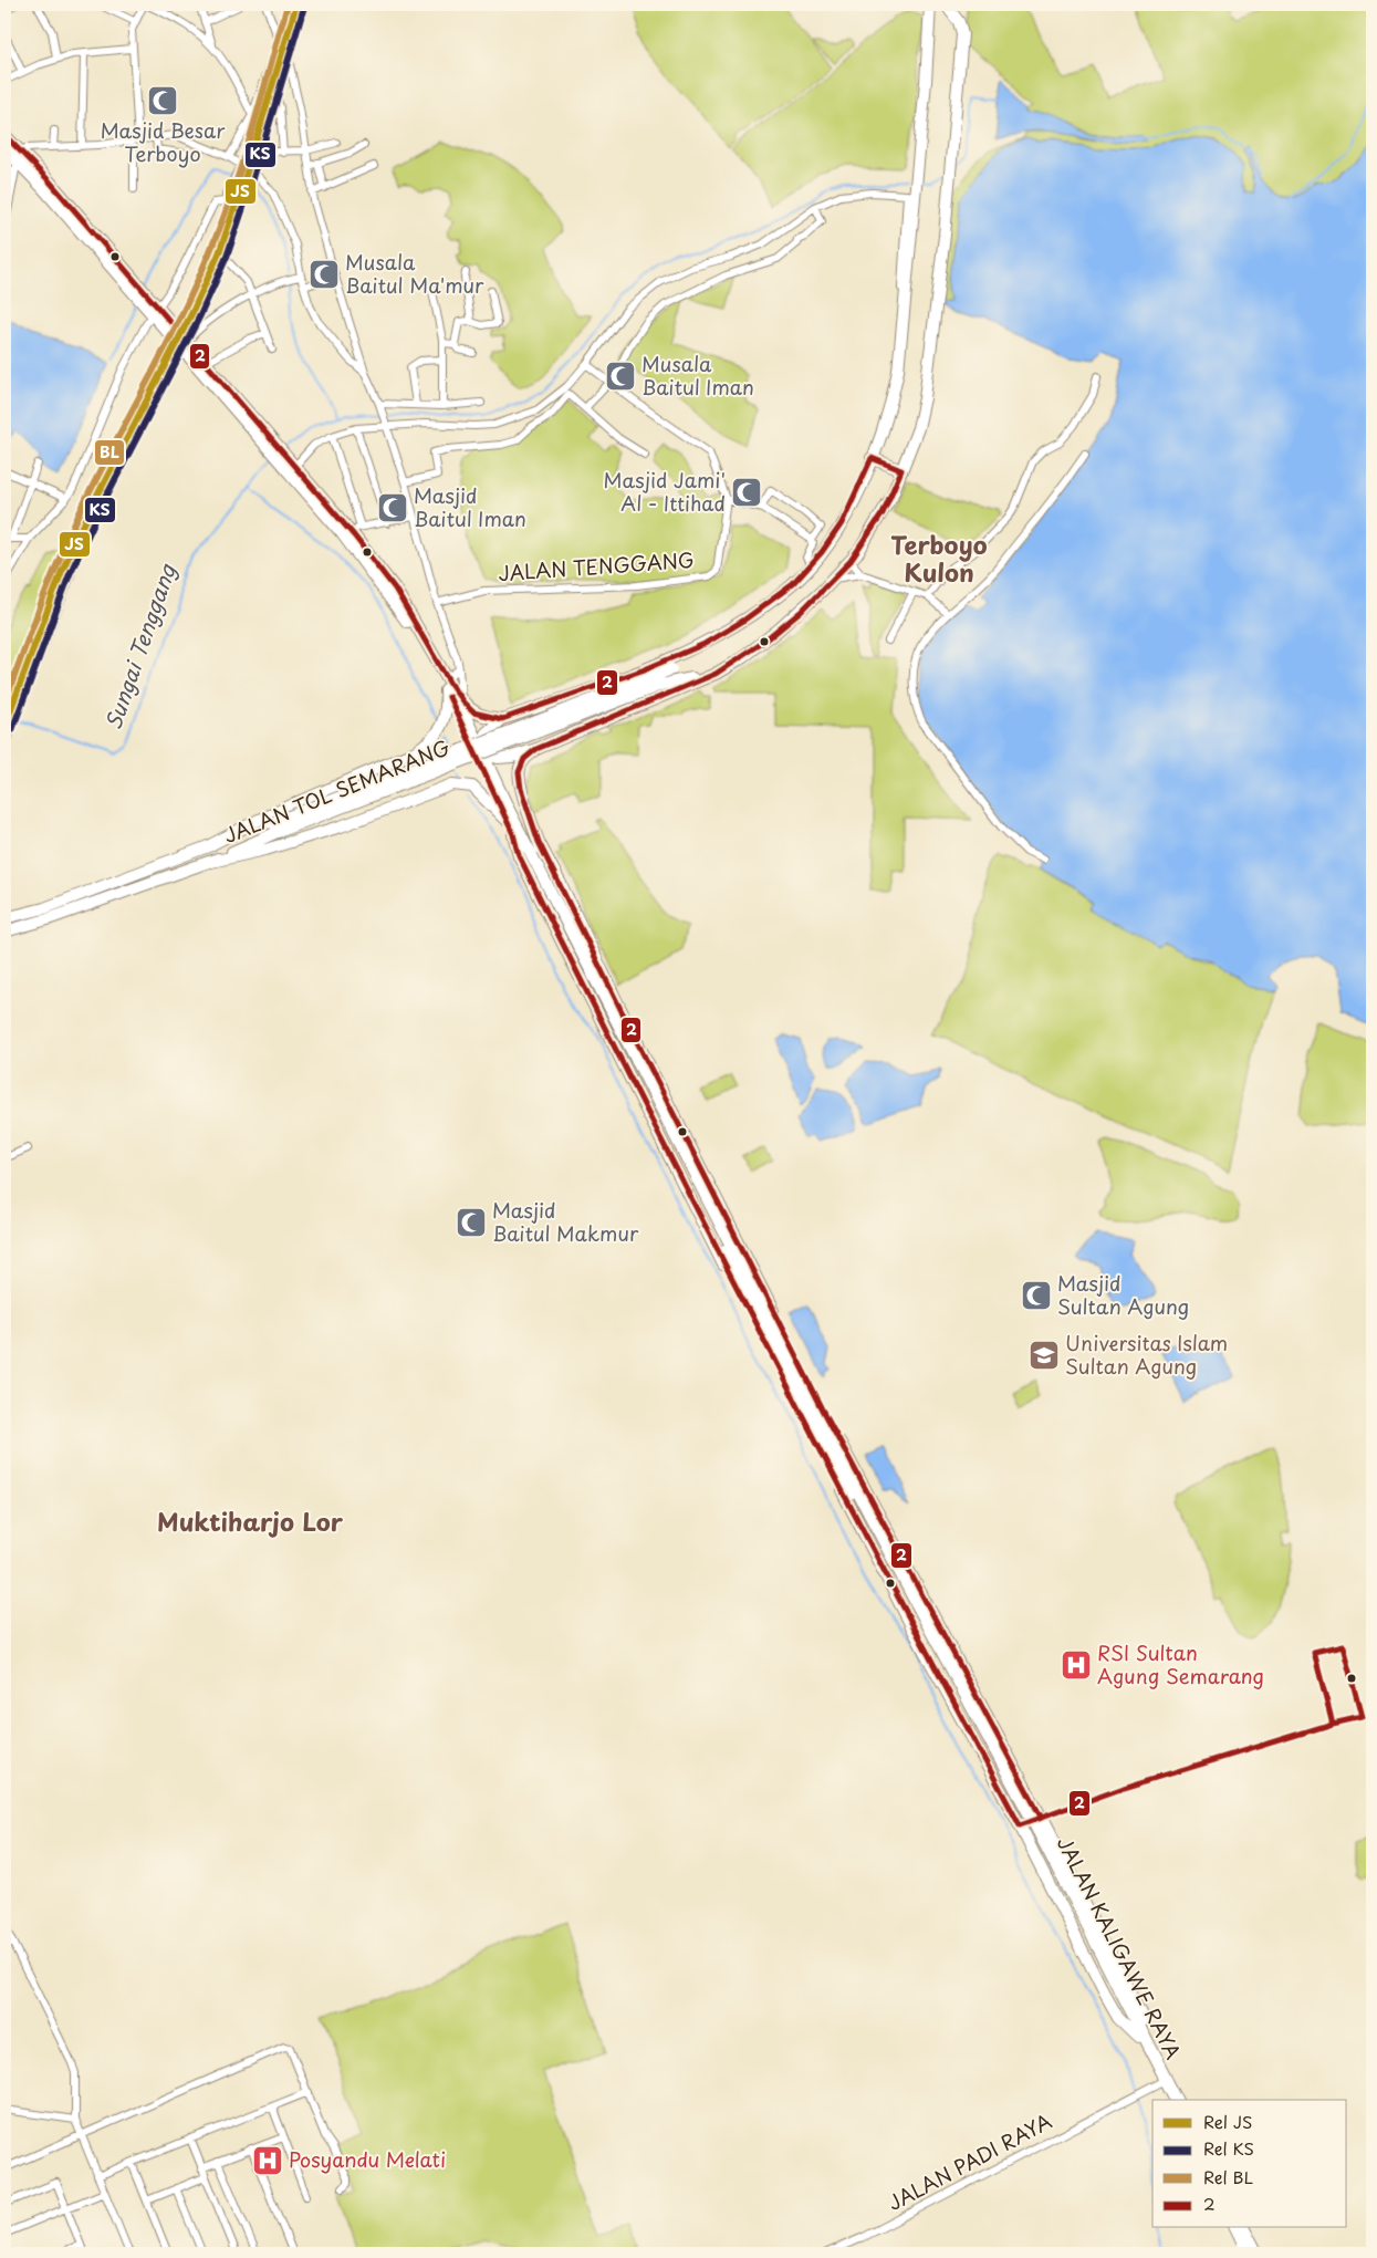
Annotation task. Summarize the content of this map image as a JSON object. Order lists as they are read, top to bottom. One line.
{"streets":{"highway":["JALAN TOL SEMARANG","JALAN KALIGAWE RAYA"],"street":["JALAN TENGGANG","JALAN PADI RAYA"]},"crossings":[["JALAN KALIGAWE RAYA","JALAN PADI RAYA"]],"districts":["Terboyo Kulon","Muktiharjo Lor"],"water":["Sungai Tenggang"],"places":{"mosque":["Masjid Besar Terboyo","Musala Baitul Ma'mur","Musala Baitul Iman","Masjid Jami' Al - Ittihad","Masjid Baitul Iman","Masjid Baitul Makmur","Masjid Sultan Agung"],"school or university":["Universitas Islam Sultan Agung"],"hospital":["RSI Sultan Agung Semarang","Posyandu Melati"]},"lines":["rail line JS","rail line BL","rail line KS","transit line 2"],"legend":["Rel JS","Rel KS","Rel BL","2"]}
